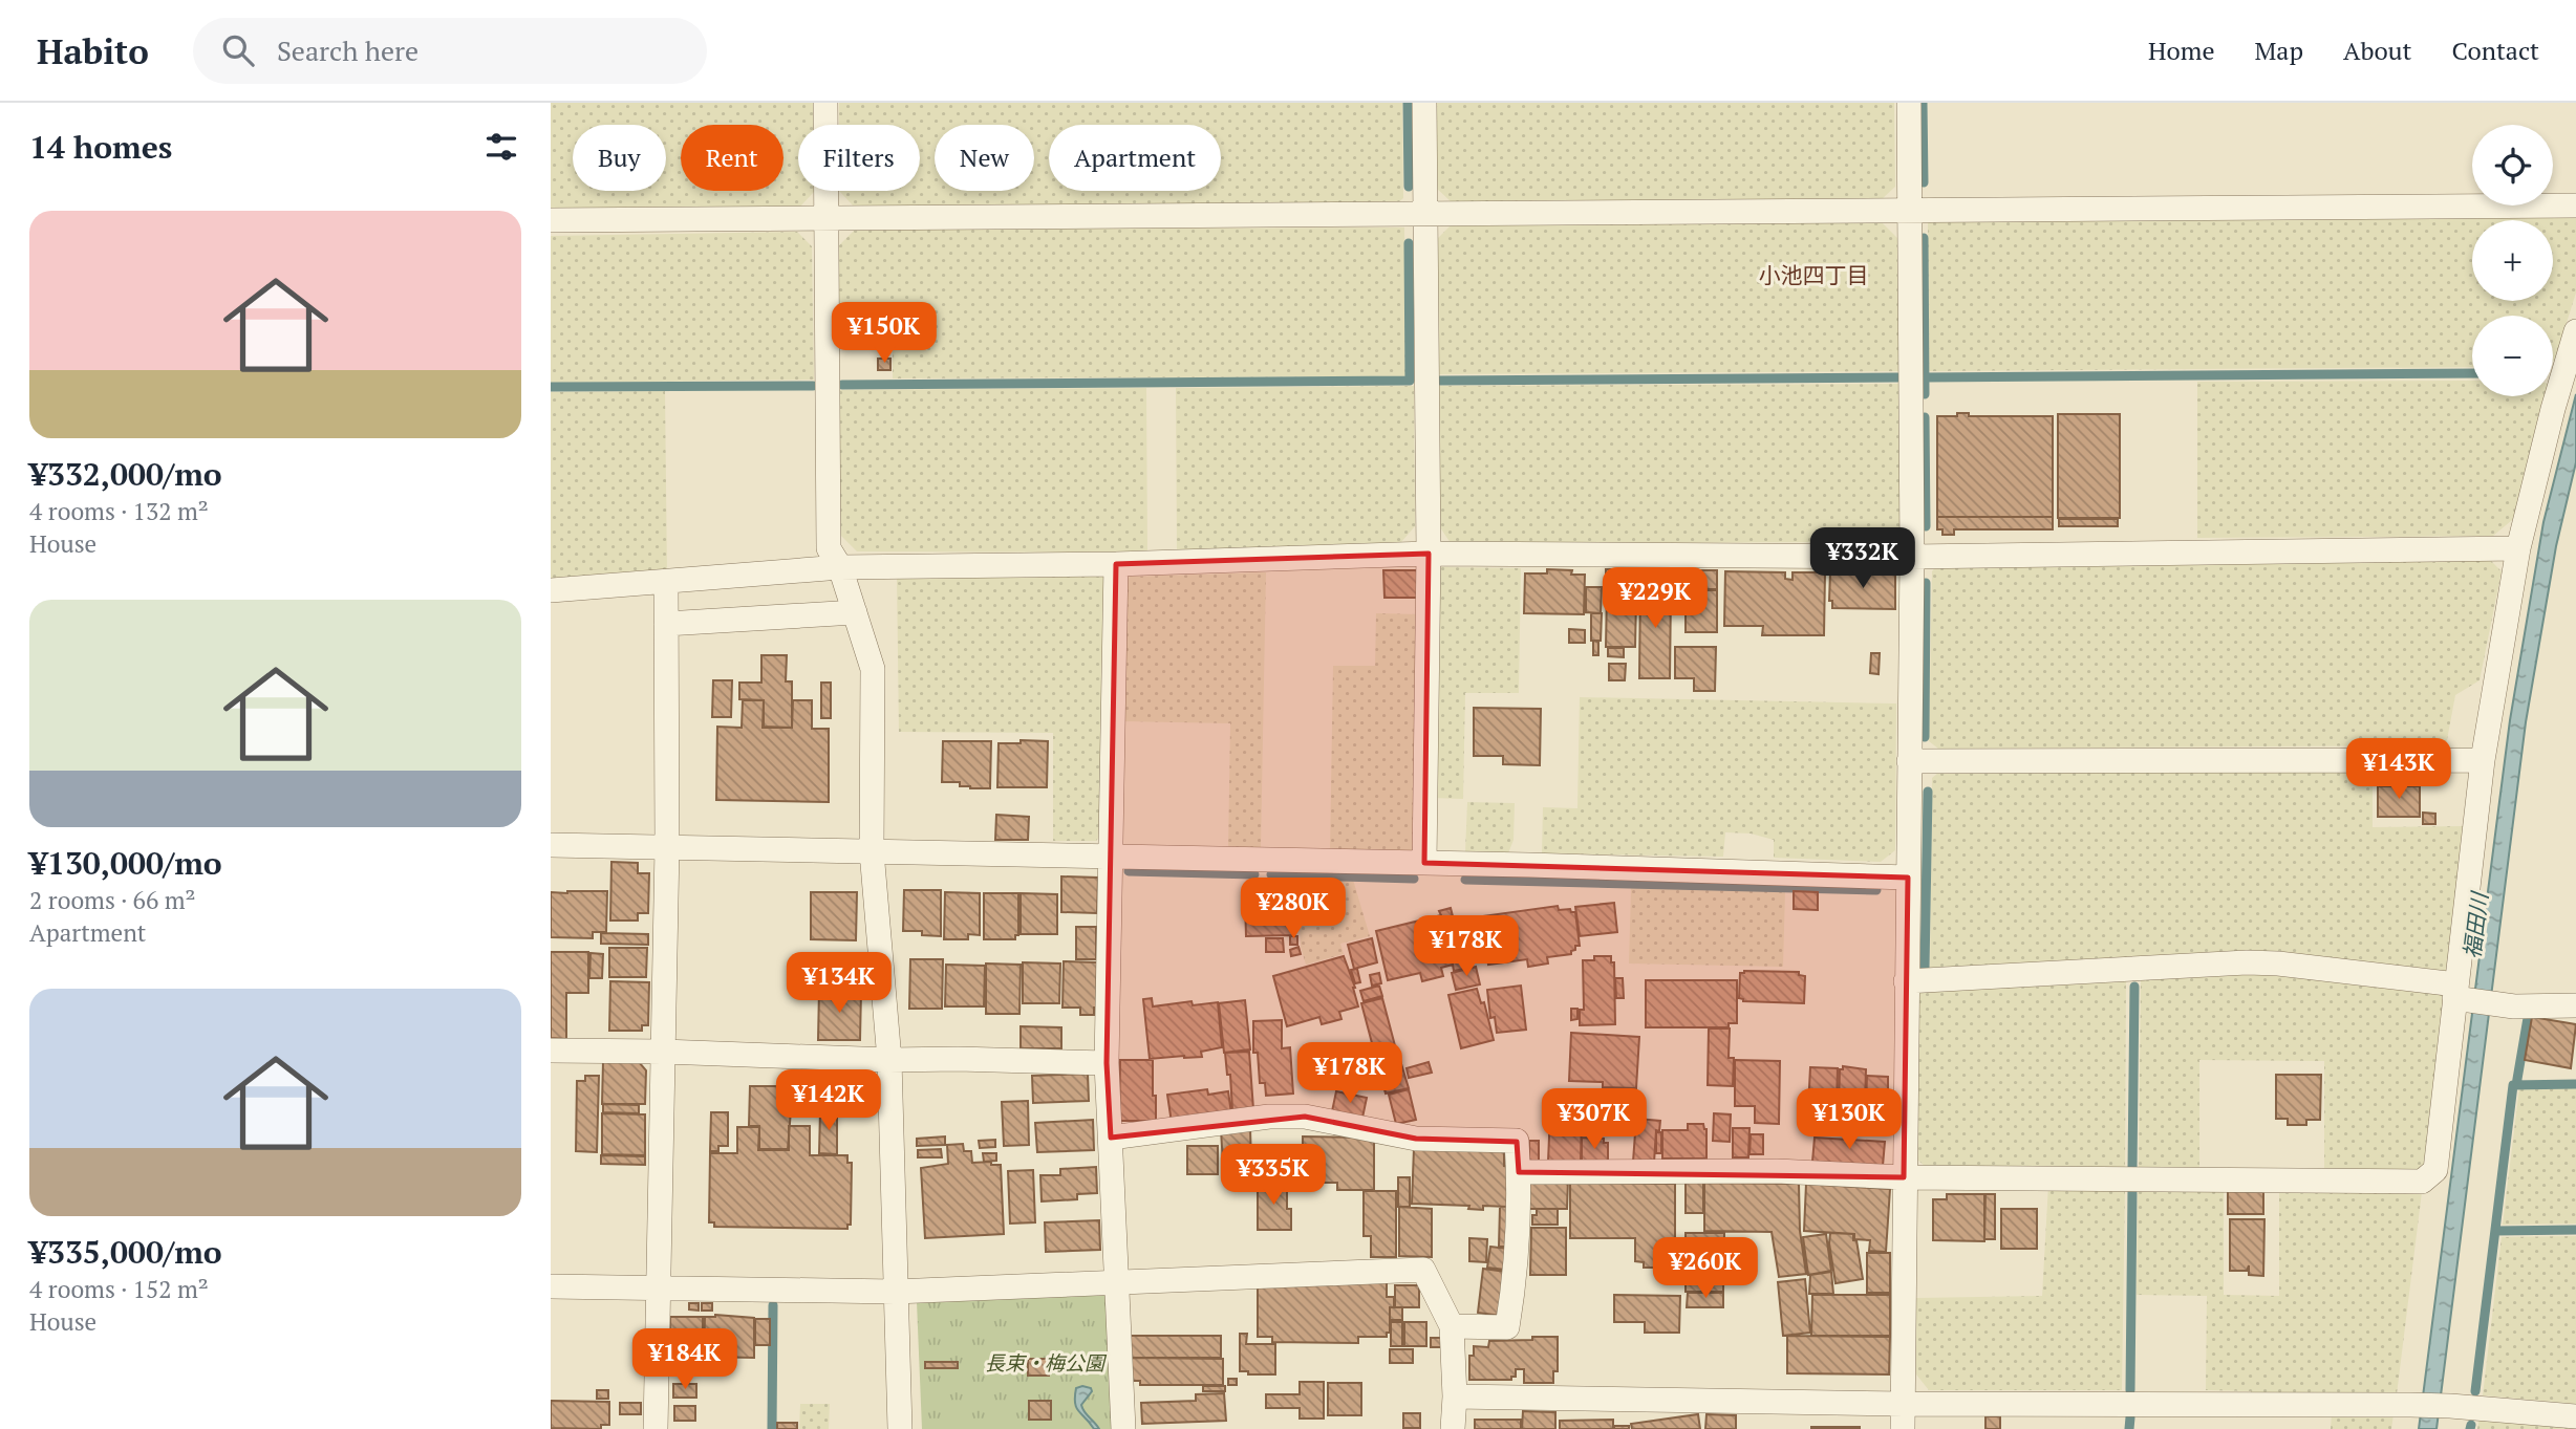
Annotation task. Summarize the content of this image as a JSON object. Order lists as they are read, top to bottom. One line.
{"districts":["小池四丁目"],"water":["福田川"],"parks":["長束・梅公園"],"page":{"header":"Habito","search":"Search here","nav":["Home","Map","About","Contact"],"heading":"14 homes","map_buttons":["+","−"],"chip":["Buy","Rent","Filters","New","Apartment"],"list":[{"name":"¥332,000/mo","note":"4 rooms · 132 m² · House"},{"name":"¥130,000/mo","note":"2 rooms · 66 m² · Apartment"},{"name":"¥335,000/mo","note":"4 rooms · 152 m² · House"}],"price":["¥150K","¥332K","¥229K","¥143K","¥280K","¥178K","¥134K","¥178K","¥142K","¥307K","¥130K","¥335K","¥260K","¥184K"]}}
